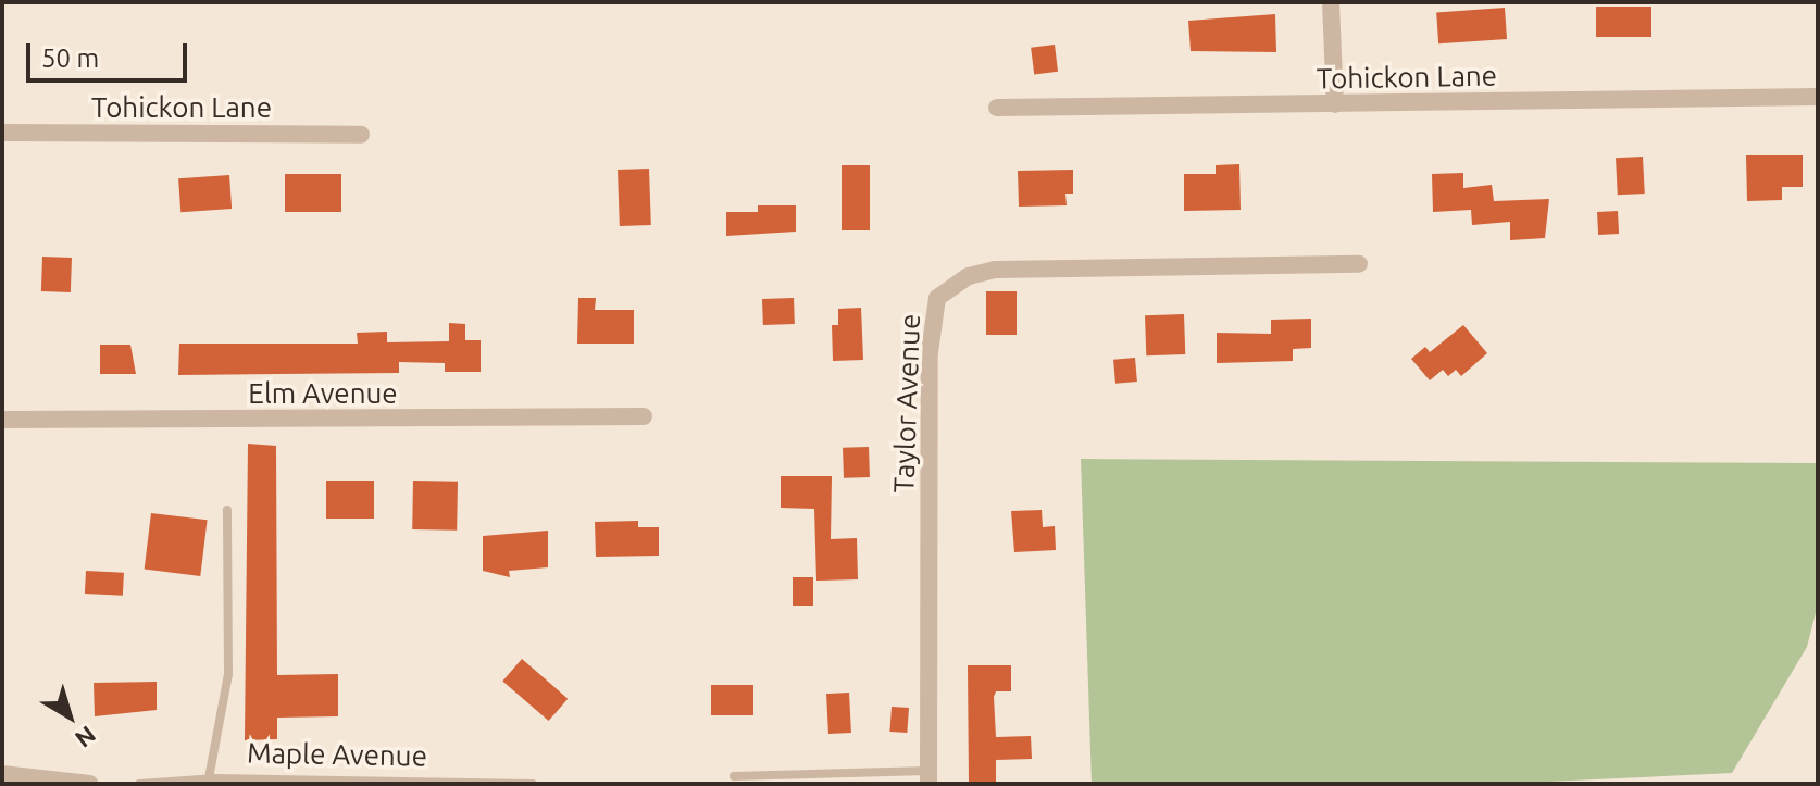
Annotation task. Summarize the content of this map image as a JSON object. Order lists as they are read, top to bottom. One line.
{"streets":{"street":["Tohickon Lane","Elm Avenue","Taylor Avenue"],"lane":["Maple Avenue"]},"scale_bar":"50 m","north":"bottom right"}
